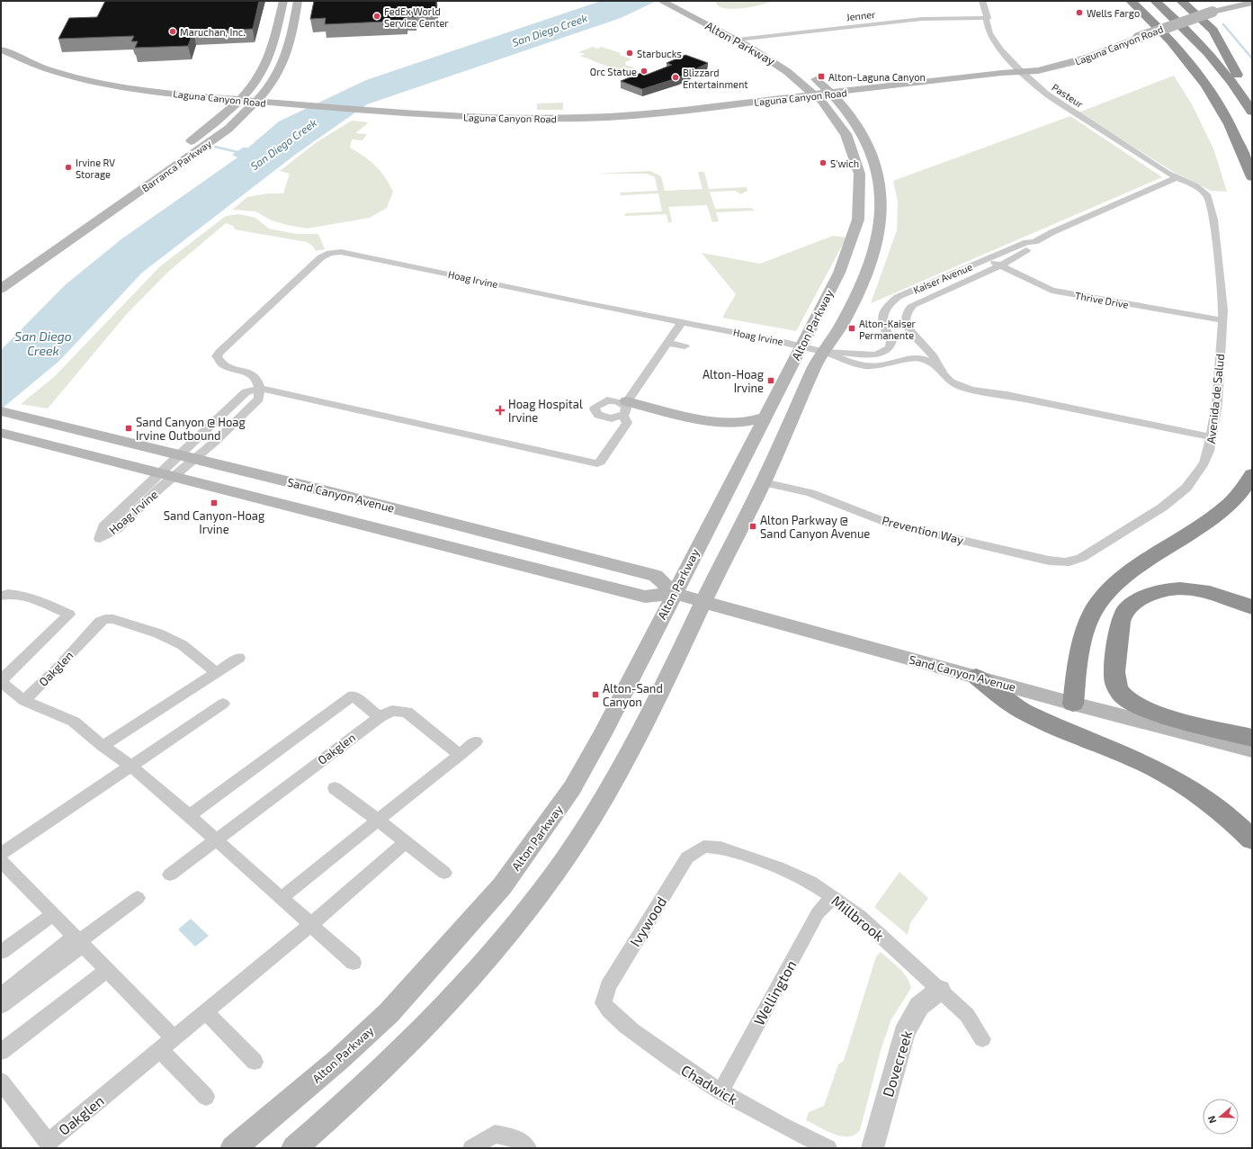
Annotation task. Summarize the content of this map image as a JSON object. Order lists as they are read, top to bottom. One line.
{"streets":{"main road":["Alton Parkway","Laguna Canyon Road","Barranca Parkway","Sand Canyon Avenue"],"street":["Jenner","Pasteur","Kaiser Avenue","Hoag Irvine","Thrive Drive","Avenida de Salud","Prevention Way","Oakglen","Millbrook","Ivywood","Wellington","Dovecreek","Chadwick"]},"crossings":[["Jenner","Alton Parkway"],["Jenner","Pasteur"],["Alton Parkway","Laguna Canyon Road"],["Alton Parkway","Kaiser Avenue"],["Alton Parkway","Hoag Irvine"],["Alton Parkway","Sand Canyon Avenue"],["Alton Parkway","Prevention Way"],["Laguna Canyon Road","Pasteur"],["Laguna Canyon Road","Barranca Parkway"],["Pasteur","Kaiser Avenue"],["Pasteur","Avenida de Salud"],["Kaiser Avenue","Hoag Irvine"],["Kaiser Avenue","Thrive Drive"],["Kaiser Avenue","Avenida de Salud"],["Hoag Irvine","Sand Canyon Avenue"],["Thrive Drive","Avenida de Salud"],["Avenida de Salud","Prevention Way"],["Millbrook","Ivywood"],["Millbrook","Wellington"],["Millbrook","Dovecreek"],["Ivywood","Chadwick"],["Wellington","Chadwick"]],"water":["San Diego Creek"],"places":{"other":["Wells Fargo","FedEx World Service Center","Maruchan, Inc.","Starbucks","Orc Statue","Blizzard Entertainment","S'wich","Irvine RV Storage"],"transit":["Alton-Laguna Canyon","Alton-Kaiser Permanente","Alton-Hoag Irvine","Sand Canyon @ Hoag Irvine Outbound","Sand Canyon-Hoag Irvine","Alton Parkway @ Sand Canyon Avenue","Alton-Sand Canyon"],"health":["Hoag Hospital Irvine"]},"north":"left"}
